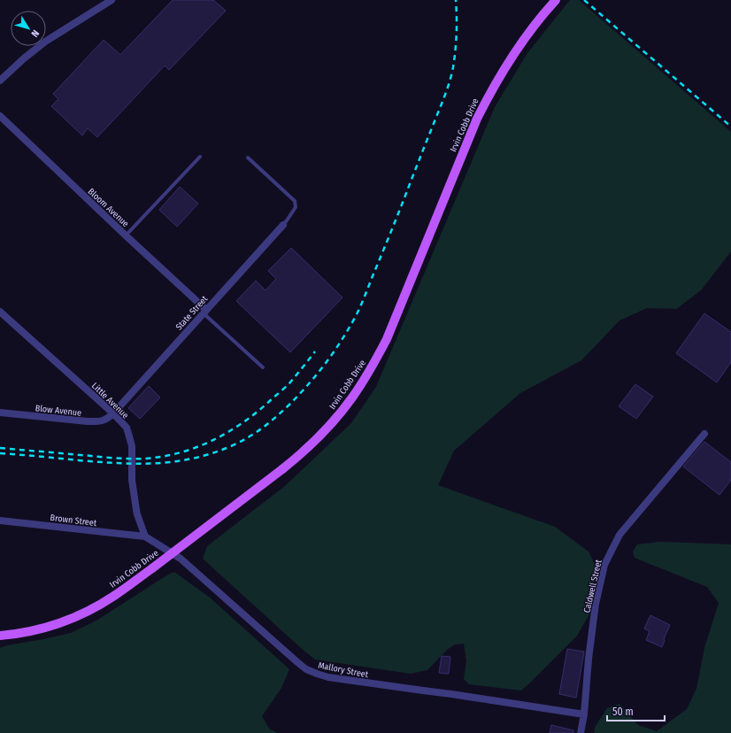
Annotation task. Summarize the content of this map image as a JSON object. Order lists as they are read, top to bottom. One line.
{"streets":{"main road":["Irvin Cobb Drive"],"street":["Bloom Avenue","State Street","Little Avenue","Blow Avenue","Brown Street","Caldwell Street","Mallory Street"]},"crossings":[["Bloom Avenue","State Street"],["State Street","Little Avenue"],["State Street","Blow Avenue"],["Little Avenue","Blow Avenue"],["Little Avenue","Brown Street"],["Little Avenue","Mallory Street"],["Brown Street","Mallory Street"],["Caldwell Street","Mallory Street"]],"scale_bar":"50 m","north":"bottom right"}
